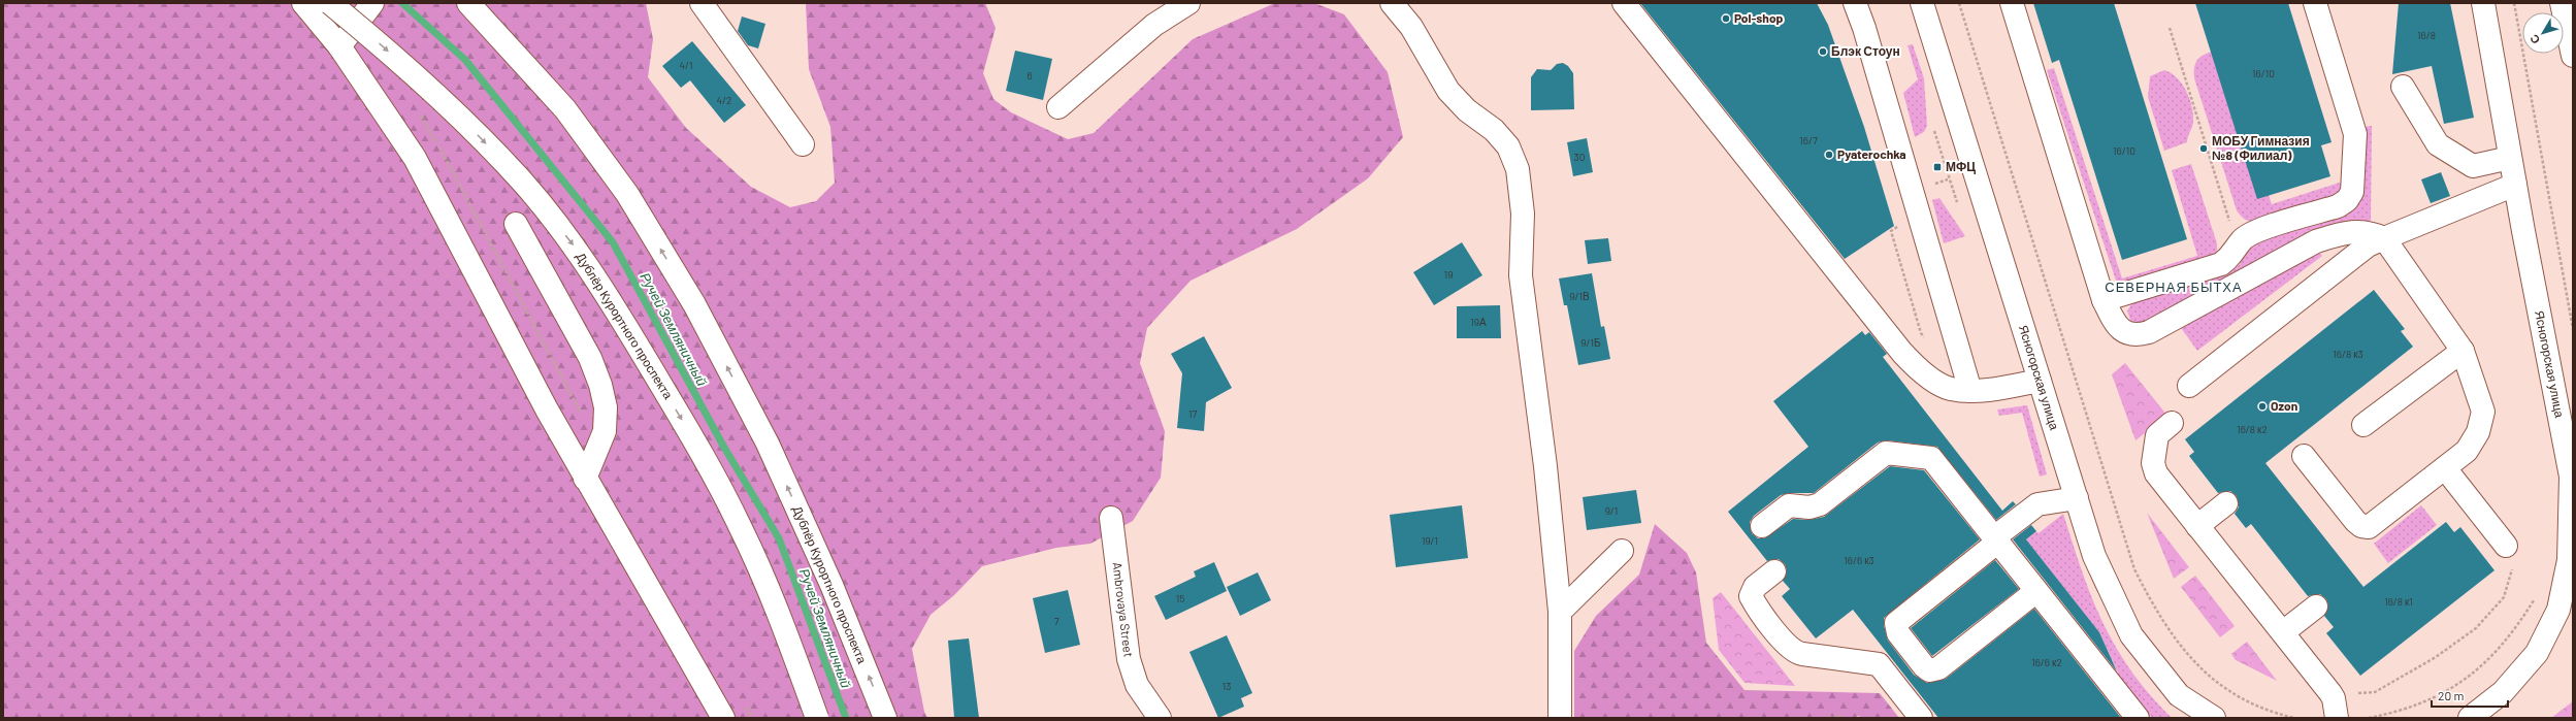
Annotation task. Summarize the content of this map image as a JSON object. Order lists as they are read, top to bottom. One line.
{"streets":{"main road":["Дублёр Курортного проспекта","Ясногорская улица","Ambrovaya Street"]},"districts":["СЕВЕРНАЯ БЫТХА"],"water":["Ручей Земляничный"],"places":{"other":["Pol-shop","Блэк Стоун","МОБУ Гимназия №8 (Филиал)","Pyaterochka","Ozon"],"transit":["МФЦ"]},"house_numbers":["16/8","4/1","16/10","6","4/2","16/7","16/10","30","19","9/1В","19А","9/1Б","16/8 к3","17","16/8 к2","9/1","19/1","16/6 к3","15","16/8 к1","7","16/6 к2","13"],"scale_bar":"20 m","north":"bottom left"}
